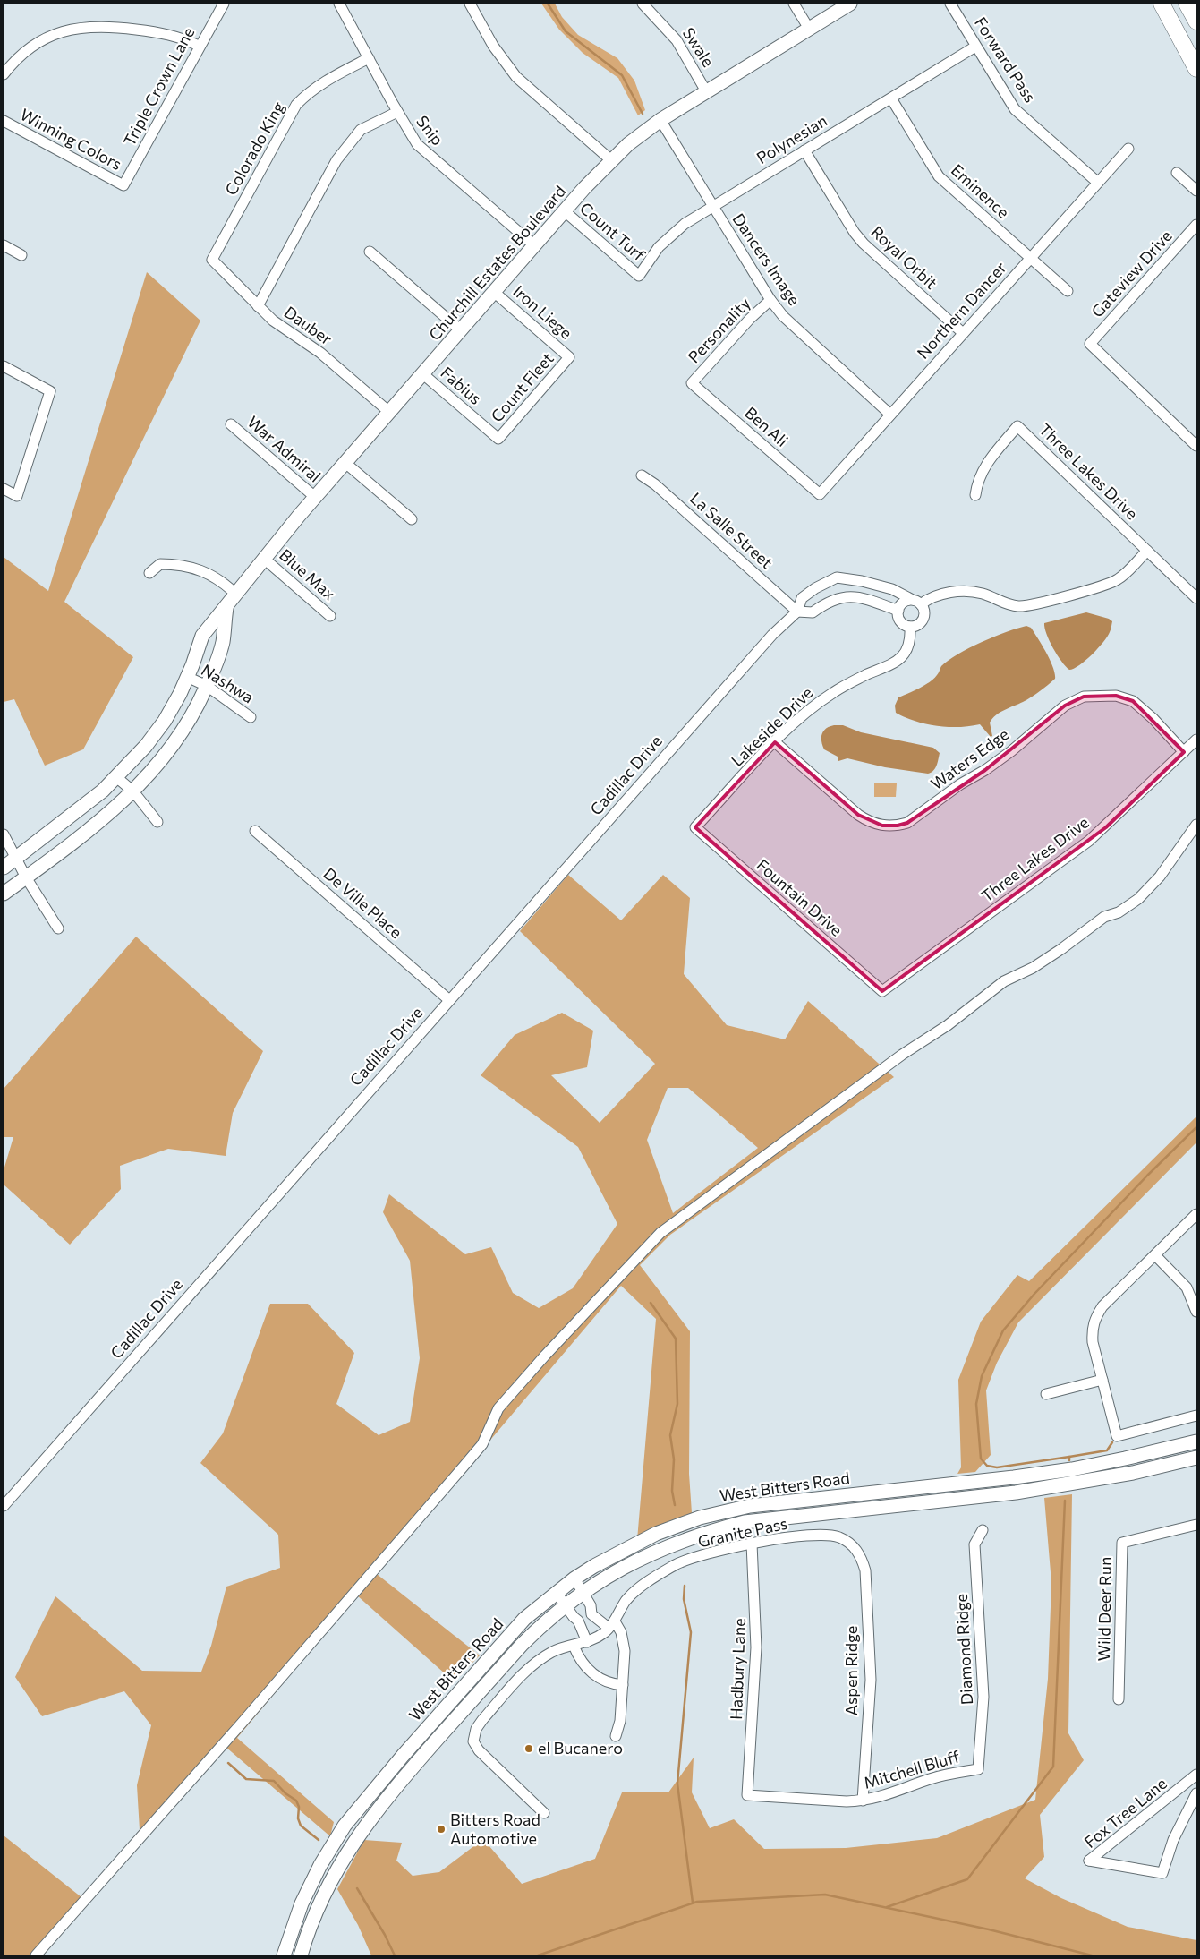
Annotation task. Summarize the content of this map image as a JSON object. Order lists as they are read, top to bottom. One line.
{"streets":{"main road":["Churchill Estates Boulevard","West Bitters Road"],"street":["Swale","Forward Pass","Triple Crown Lane","Snip","Winning Colors","Polynesian","Colorado King","Eminence","Count Turf","Royal Orbit","Dancers Image","Gateview Drive","Northern Dancer","Iron Liege","Dauber","Personality","Fabius","Count Fleet","Ben Ali","War Admiral","Three Lakes Drive","La Salle Street","Blue Max","Nashwa","Lakeside Drive","Waters Edge","Cadillac Drive","Fountain Drive","De Ville Place","Granite Pass","Wild Deer Run","Diamond Ridge","Hadbury Lane","Aspen Ridge","Mitchell Bluff","Fox Tree Lane"]},"crossings":[["Swale","Churchill Estates Boulevard"],["Forward Pass","Polynesian"],["Forward Pass","Northern Dancer"],["Triple Crown Lane","Winning Colors"],["Snip","Colorado King"],["Snip","Churchill Estates Boulevard"],["Polynesian","Eminence"],["Polynesian","Count Turf"],["Polynesian","Royal Orbit"],["Polynesian","Dancers Image"],["Colorado King","Dauber"],["Eminence","Northern Dancer"],["Count Turf","Churchill Estates Boulevard"],["Royal Orbit","Northern Dancer"],["Dancers Image","Churchill Estates Boulevard"],["Dancers Image","Northern Dancer"],["Dancers Image","Personality"],["Churchill Estates Boulevard","Iron Liege"],["Churchill Estates Boulevard","Dauber"],["Churchill Estates Boulevard","Fabius"],["Churchill Estates Boulevard","War Admiral"],["Churchill Estates Boulevard","Blue Max"],["Churchill Estates Boulevard","Nashwa"],["Northern Dancer","Ben Ali"],["Iron Liege","Count Fleet"],["Personality","Ben Ali"],["Fabius","Count Fleet"],["Three Lakes Drive","Waters Edge"],["Three Lakes Drive","Fountain Drive"],["La Salle Street","Cadillac Drive"],["Lakeside Drive","Waters Edge"],["Lakeside Drive","Fountain Drive"],["Cadillac Drive","De Ville Place"],["Granite Pass","Hadbury Lane"],["Granite Pass","Aspen Ridge"],["Diamond Ridge","Mitchell Bluff"],["Hadbury Lane","Mitchell Bluff"],["Aspen Ridge","Mitchell Bluff"]],"places":["el Bucanero","Bitters Road Automotive"]}
